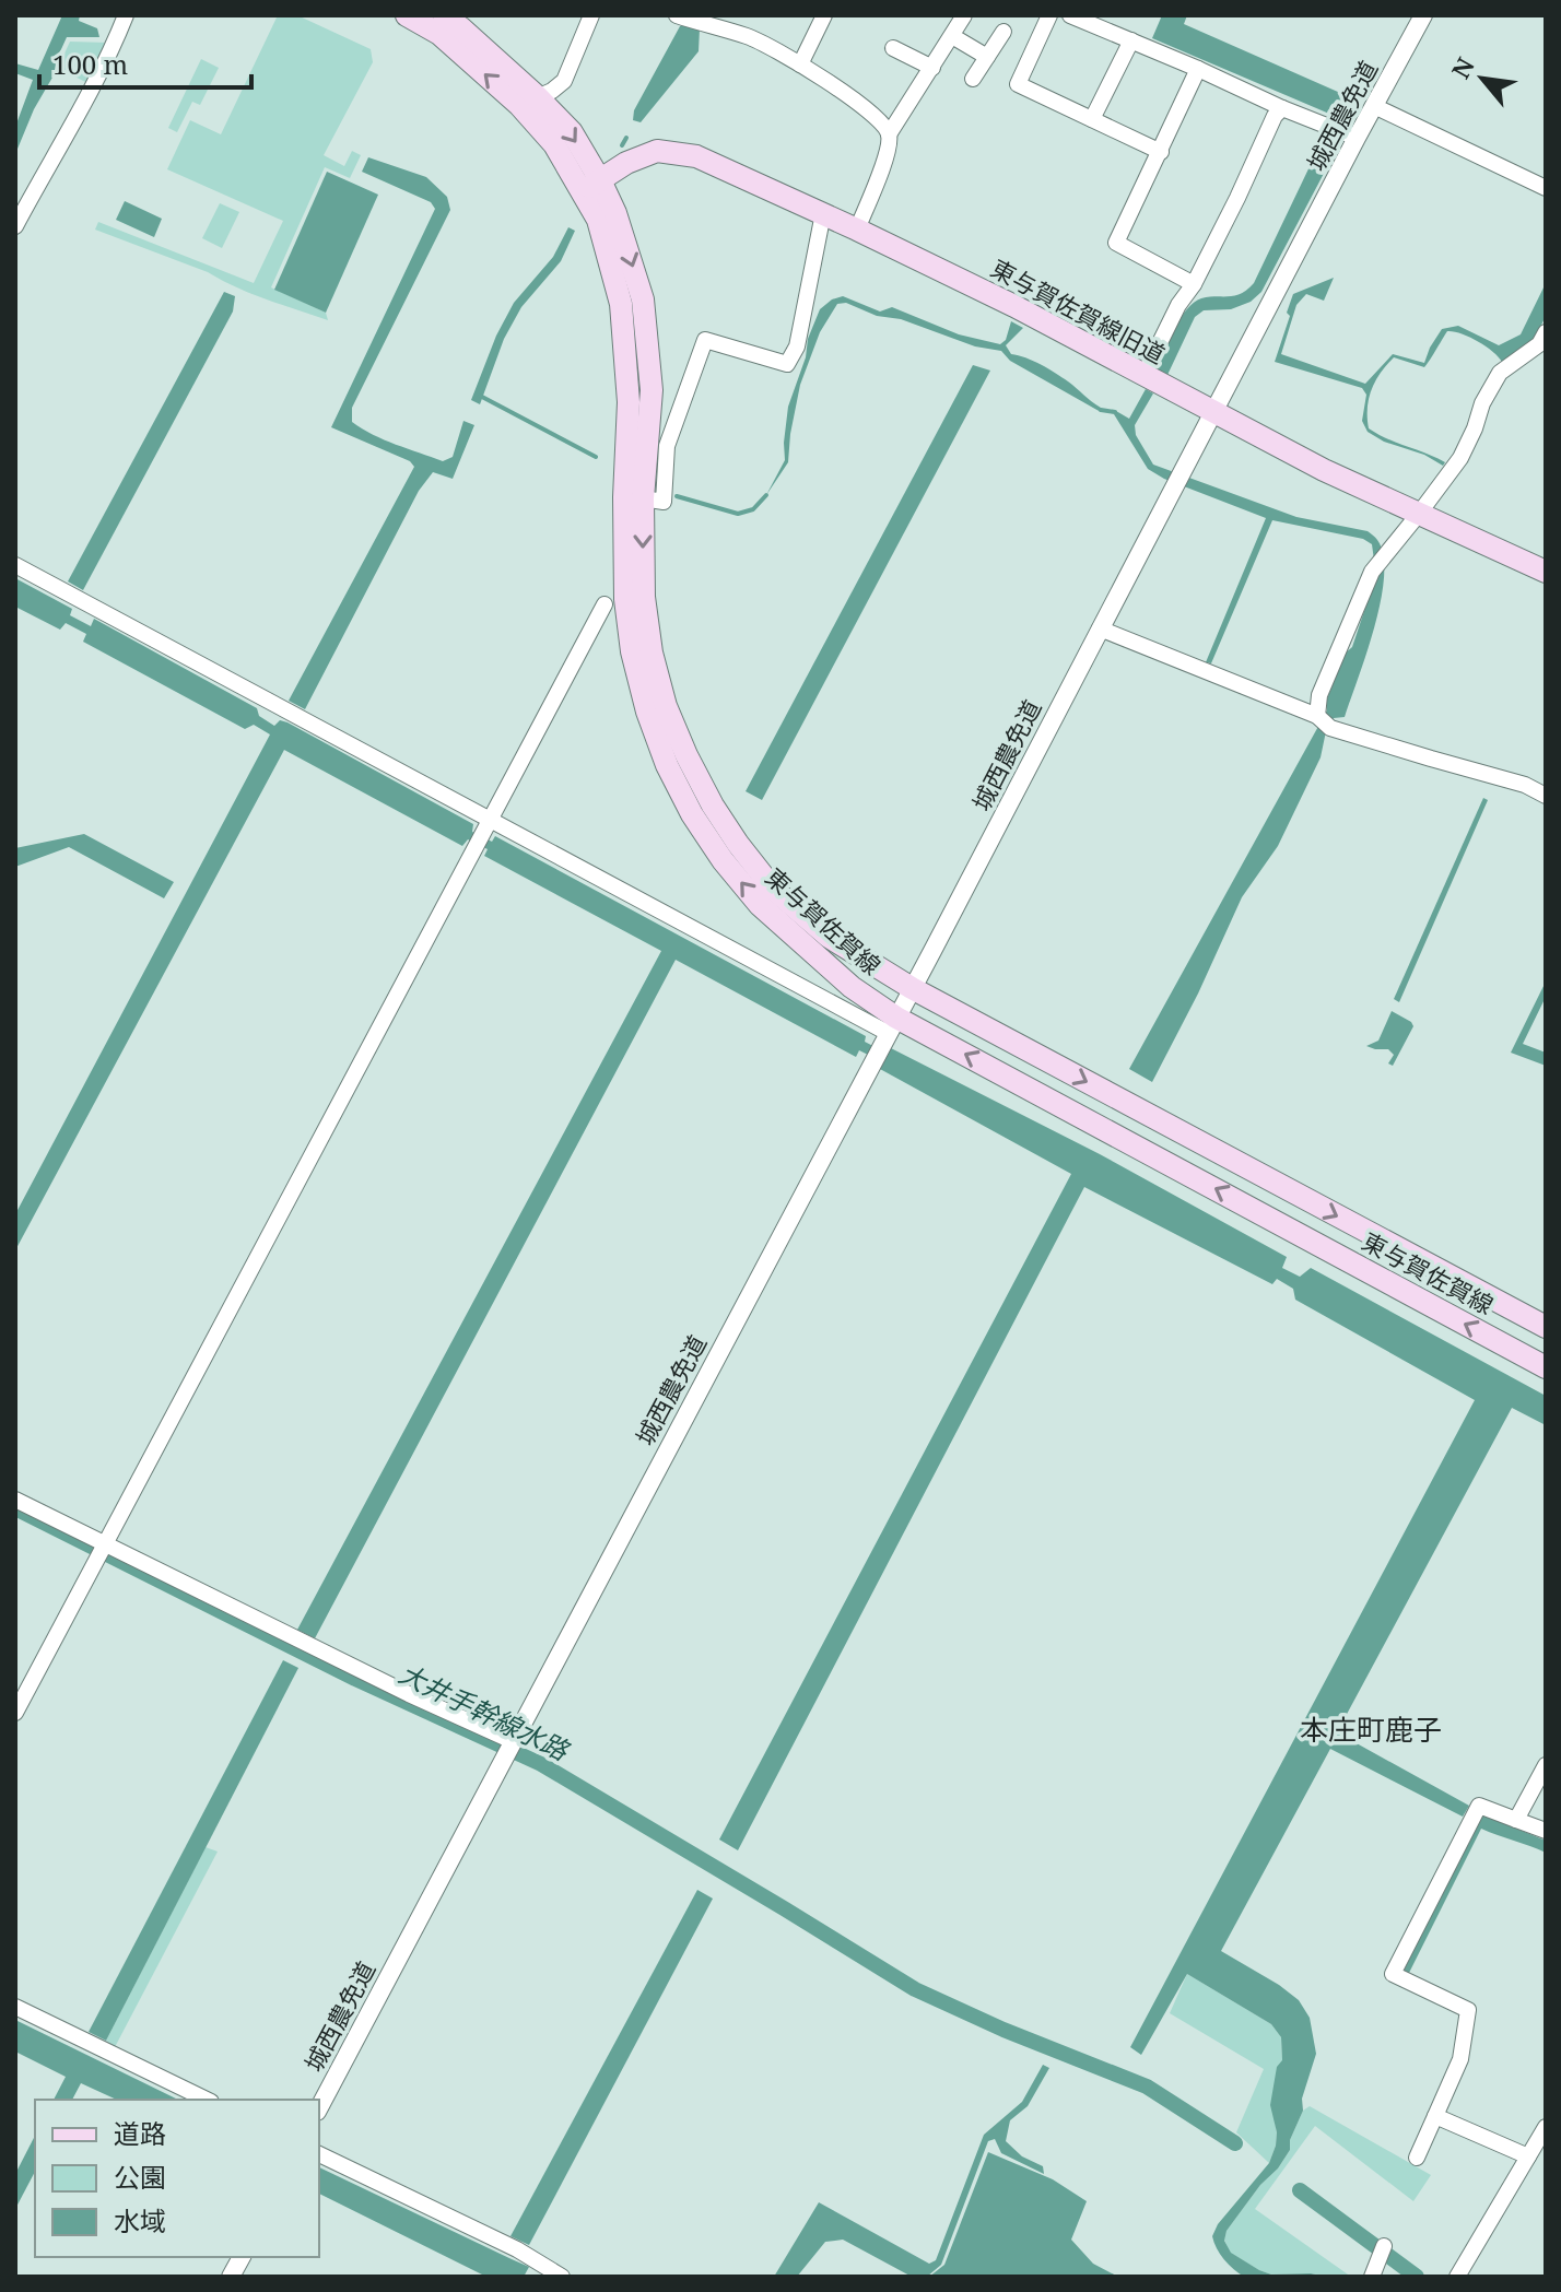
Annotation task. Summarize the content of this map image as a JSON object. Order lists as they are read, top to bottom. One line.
{"streets":{"main road":["東与賀佐賀線旧道","東与賀佐賀線"],"street":["城西農免道"]},"crossings":[["城西農免道","東与賀佐賀線旧道"],["城西農免道","東与賀佐賀線"],["東与賀佐賀線旧道","東与賀佐賀線"]],"districts":["本庄町鹿子"],"water":["大井手幹線水路"],"legend":["道路","公園","水域"],"scale_bar":"100 m","north":"top left"}
